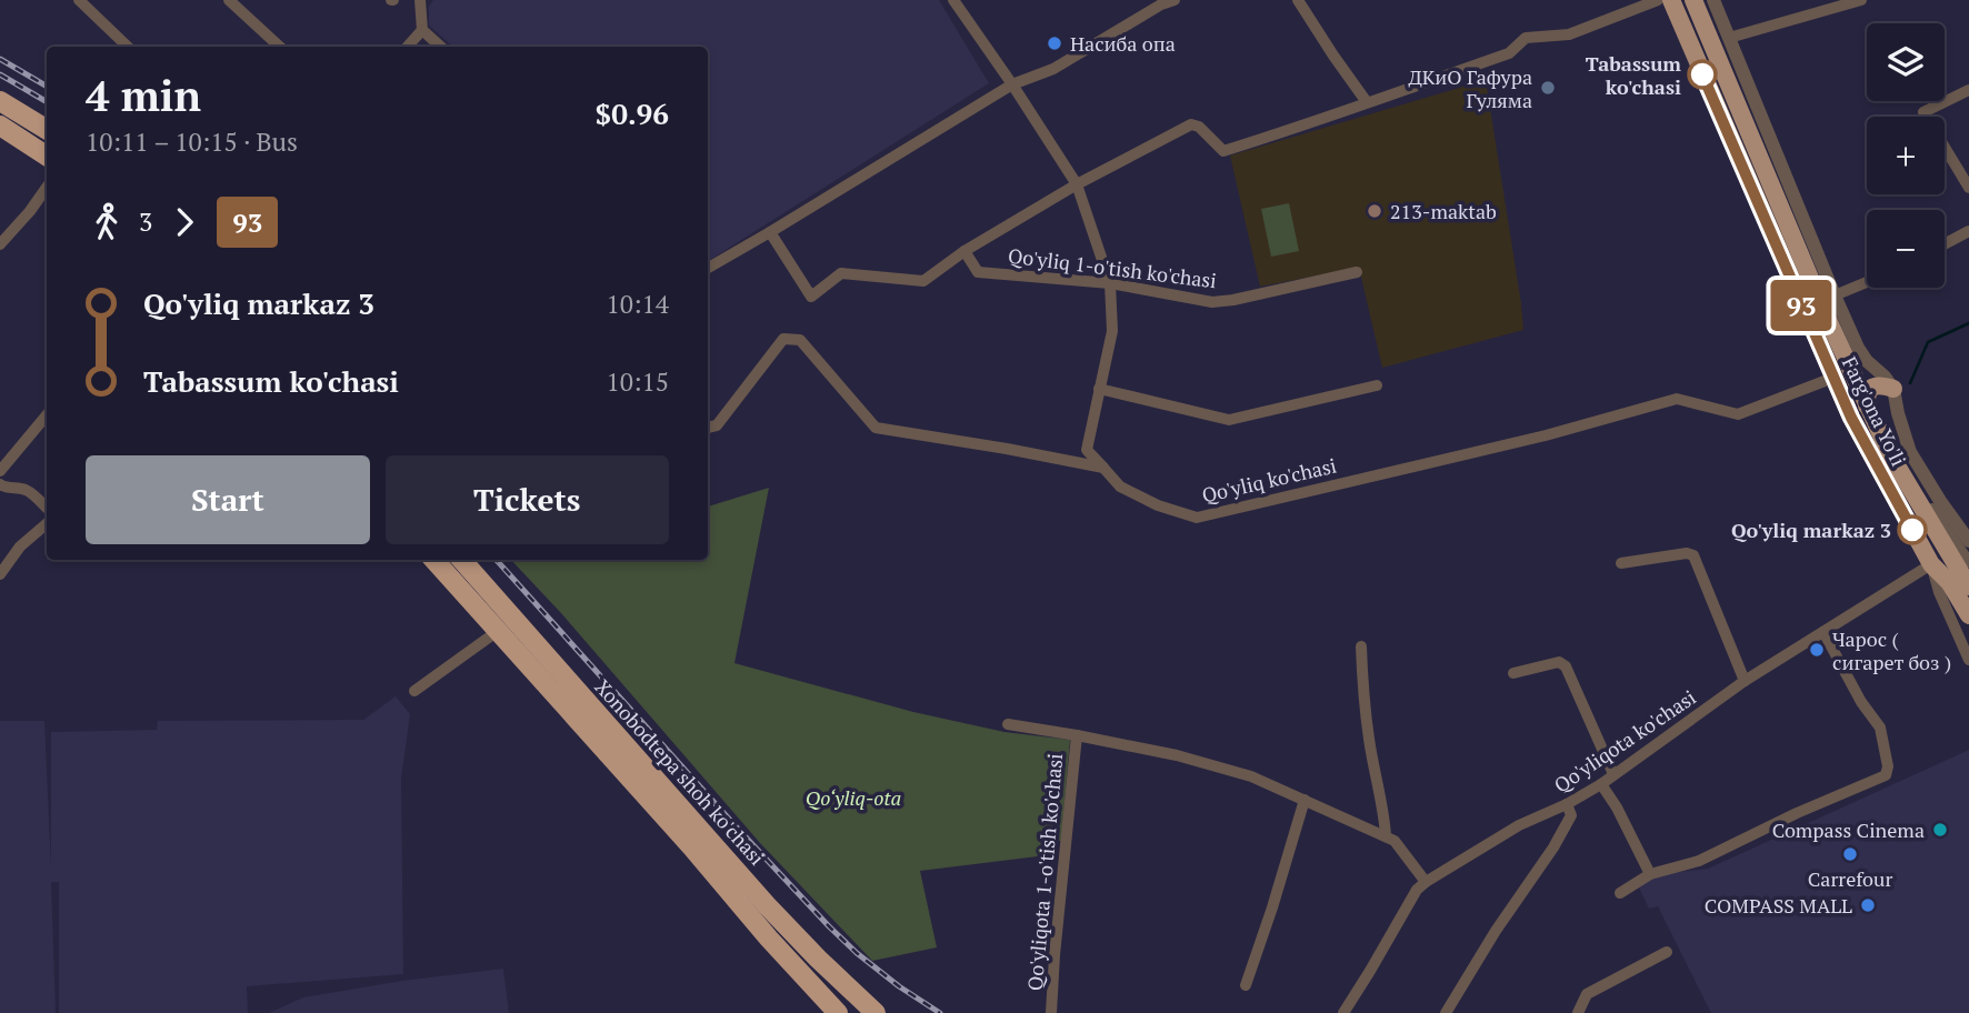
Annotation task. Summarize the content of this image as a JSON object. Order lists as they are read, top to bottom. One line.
{"streets":{"highway":["Xonobodtepa shoh ko'chasi"],"main road":["Farg'ona Yo'li"],"street":["Qo'yliq 1-o'tish ko'chasi","Qo'yliq ko'chasi","Qo'yliqota ko'chasi","Qo'yliqota 1-o'tish ko'chasi"]},"crossings":[["Farg'ona Yo'li","Qo'yliq ko'chasi"],["Farg'ona Yo'li","Qo'yliqota ko'chasi"],["Qo'yliqota ko'chasi","Qo'yliqota 1-o'tish ko'chasi"]],"parks":["Qo‘yliq-ota"],"places":["Насиба опа","Tabassum ko'chasi","ДКиО Гафура Гуляма","213-maktab","Qo'yliq markaz 3","Чарос ( сигарет боз )","Compass Cinema","Carrefour","COMPASS MALL"],"lines":["bus line 93"],"page":{"on_map":"93","map_buttons":["+","−"],"heading":["4 min","10:11 – 10:15 · Bus","$0.96"],"legs":["3","93"],"list":[{"name":"Qo'yliq markaz 3","value":"10:14"},{"name":"Tabassum ko'chasi","value":"10:15"}],"buttons":["Start","Tickets"]}}
